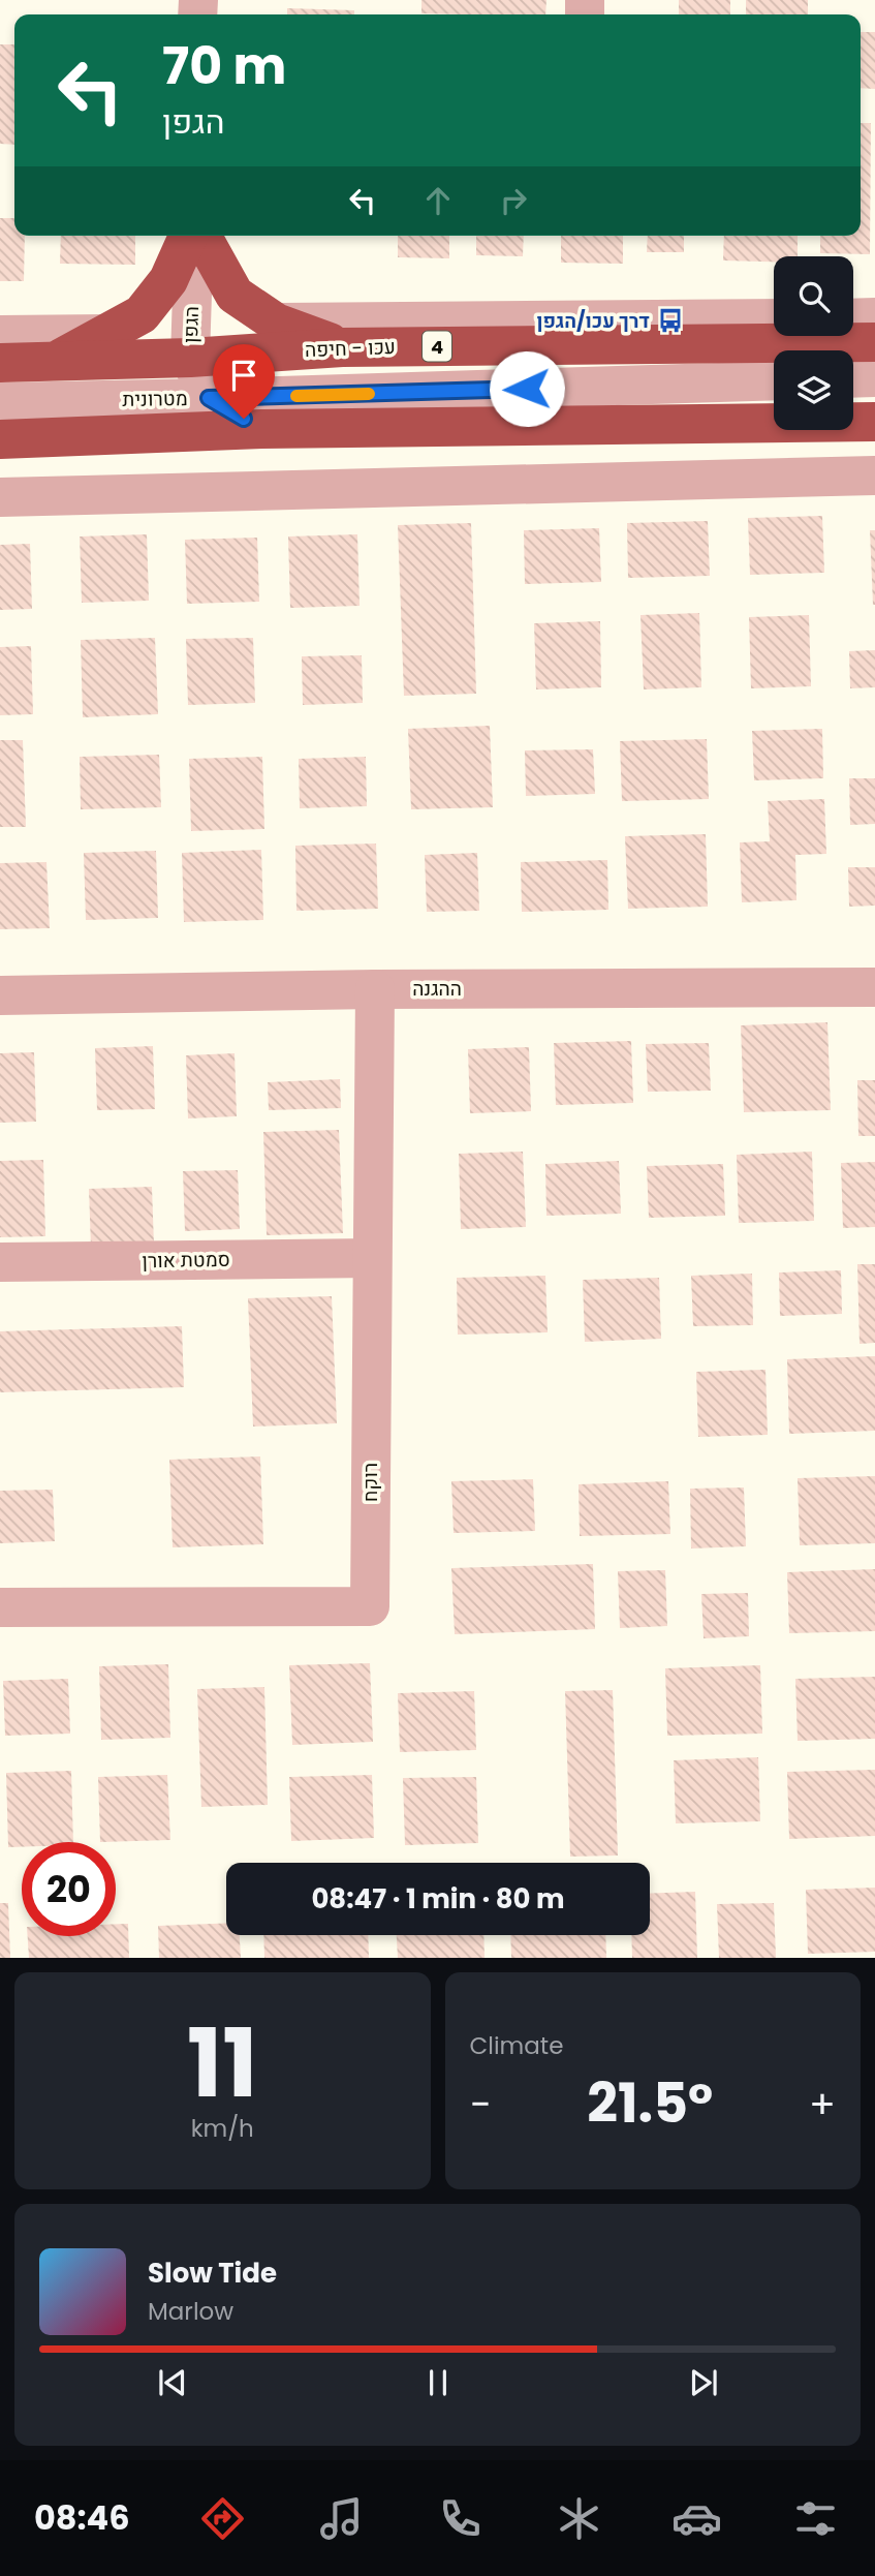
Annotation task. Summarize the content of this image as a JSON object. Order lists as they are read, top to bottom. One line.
{"streets":{"highway":["4","עכו - חיפה"],"street":["הגפן","מטרונית","ההגנה","סמטת אורן","רוקח"]},"crossings":[["הגפן","עכו - חיפה"],["הגפן","מטרונית"],["ההגנה","רוקח"],["סמטת אורן","רוקח"]],"places":{"bus stop":["דרך עכו/הגפן"]},"page":{"turn":["70 m","הגפן"],"limit":"20","trip":"08:47 · 1 min · 80 m","tile":[["11","km/h"],"Climate"],"heat":["−","21.5°","+"],"song":["Slow Tide","Marlow"],"tabs":"08:46"}}
